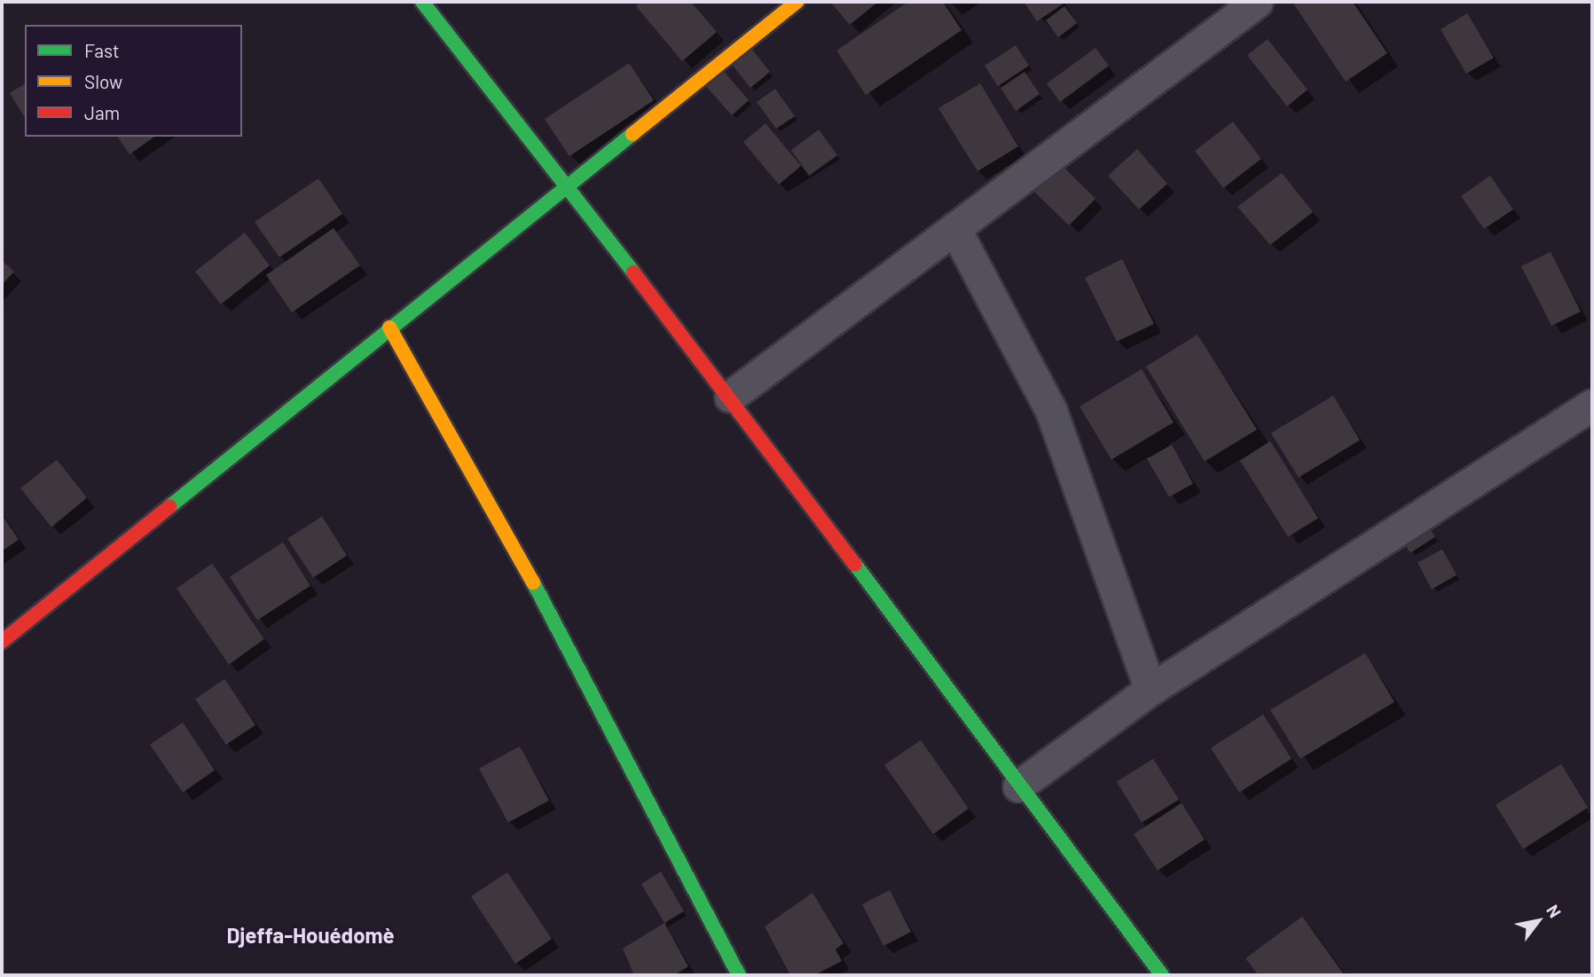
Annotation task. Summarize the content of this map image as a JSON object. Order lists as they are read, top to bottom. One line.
{"districts":["Djeffa-Houédomè"],"legend":["Fast","Slow","Jam"],"north":"top right"}
